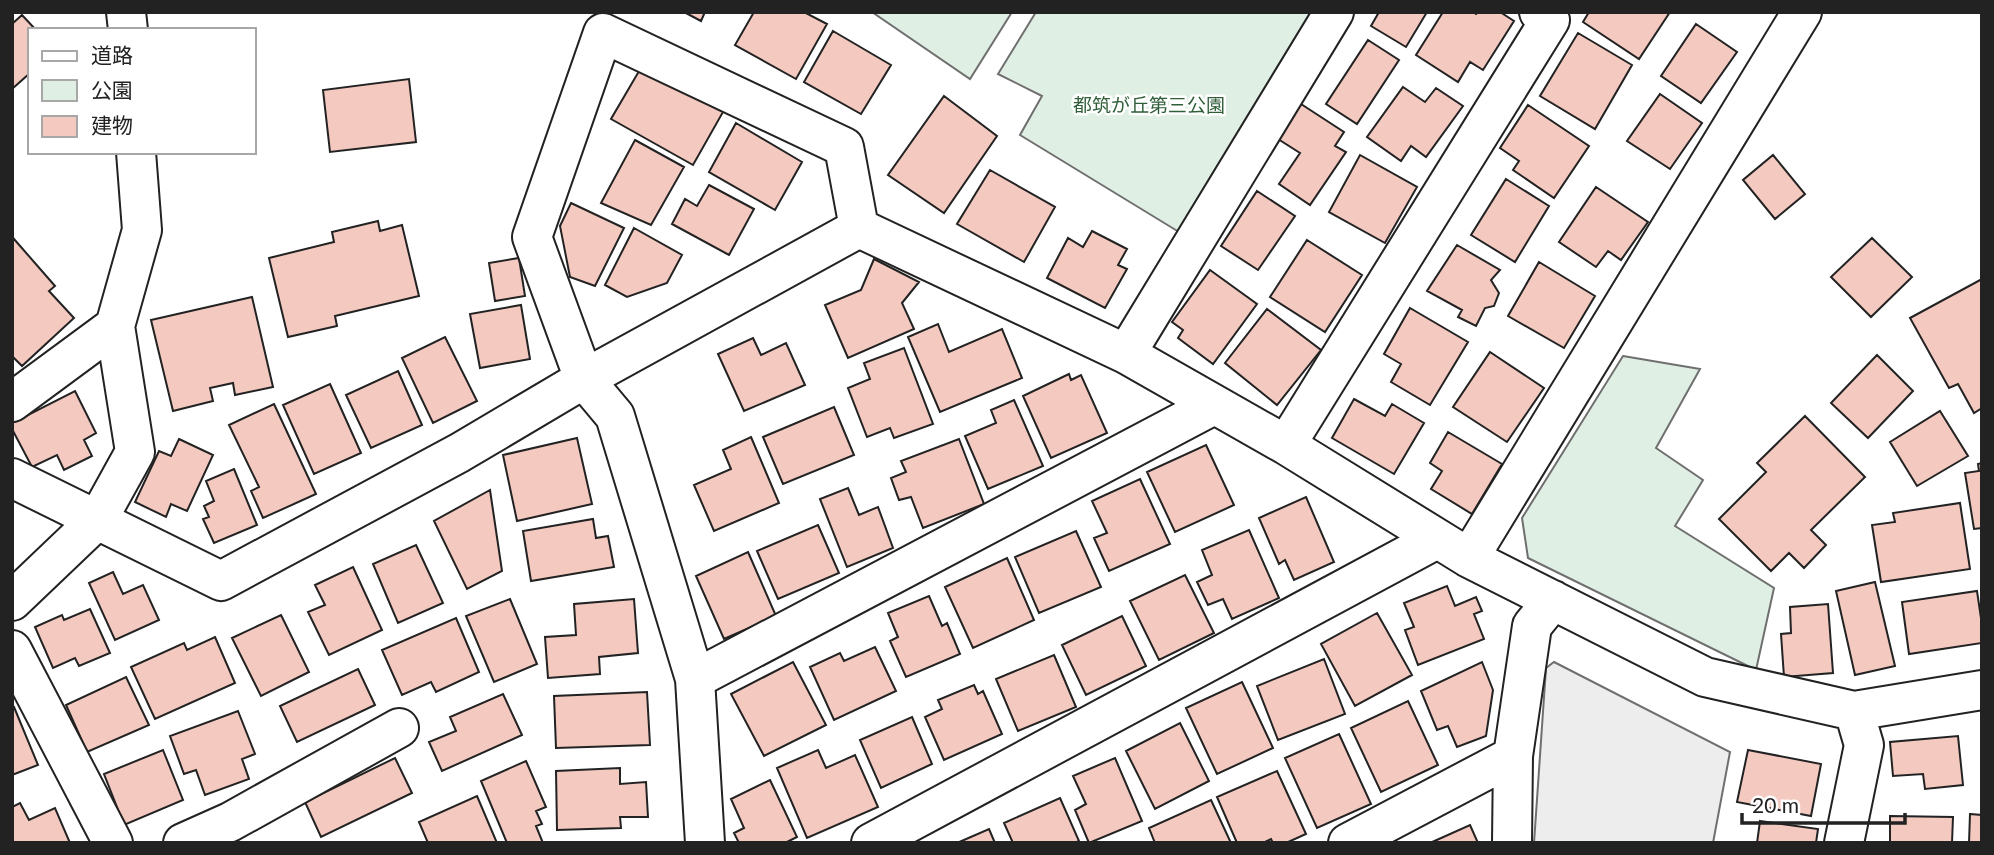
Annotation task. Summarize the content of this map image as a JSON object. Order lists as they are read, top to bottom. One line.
{"parks":["都筑が丘第三公園"],"legend":["道路","公園","建物"],"scale_bar":"20 m"}
